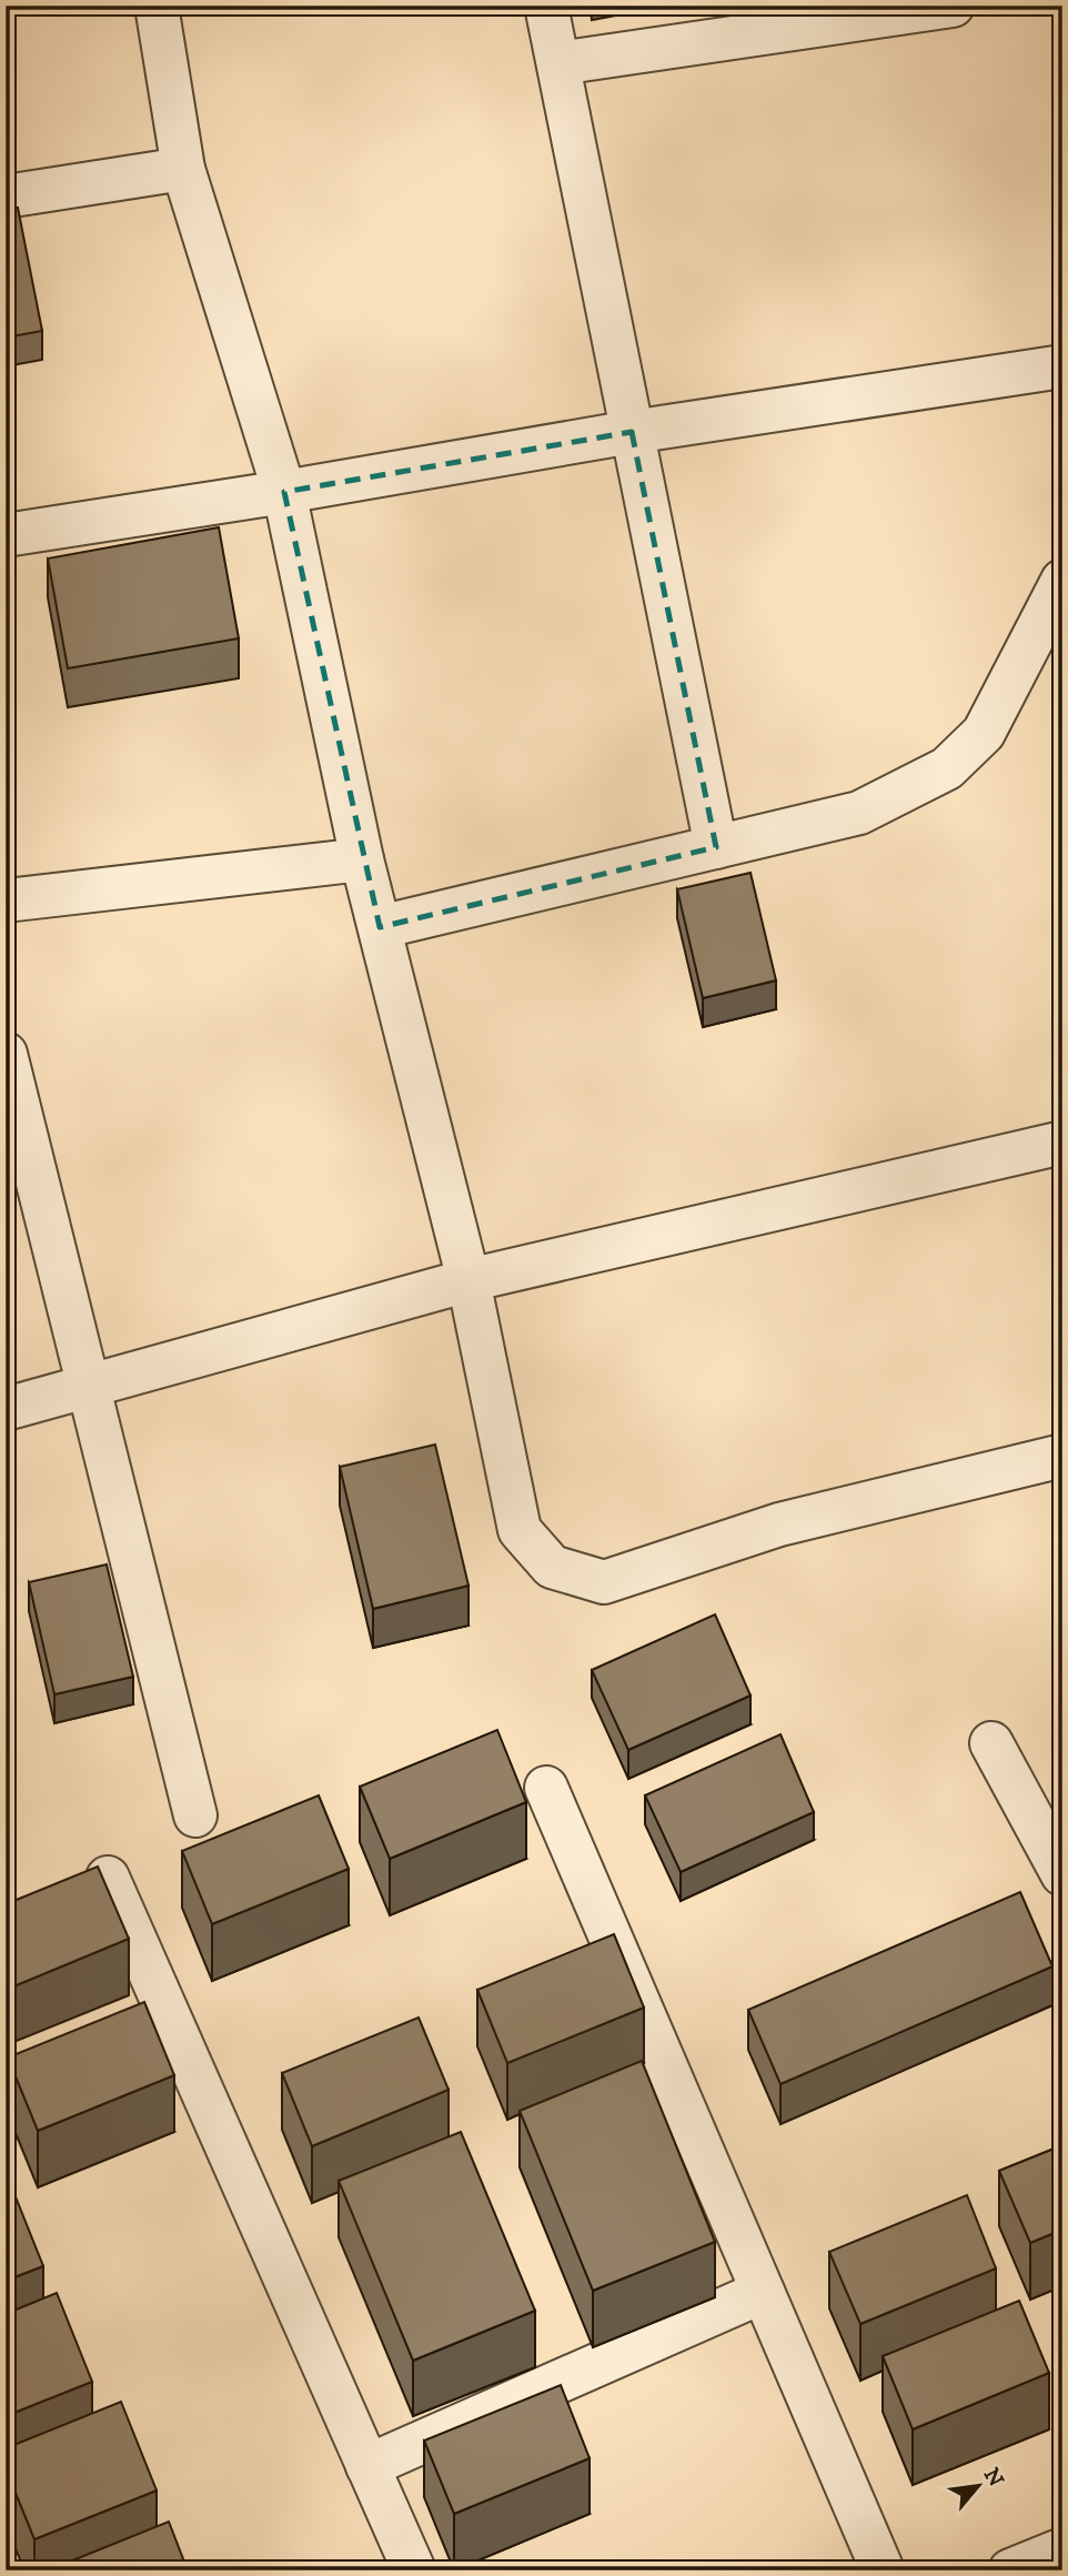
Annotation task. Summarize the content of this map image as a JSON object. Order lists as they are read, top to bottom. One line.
{"north":"top right"}
